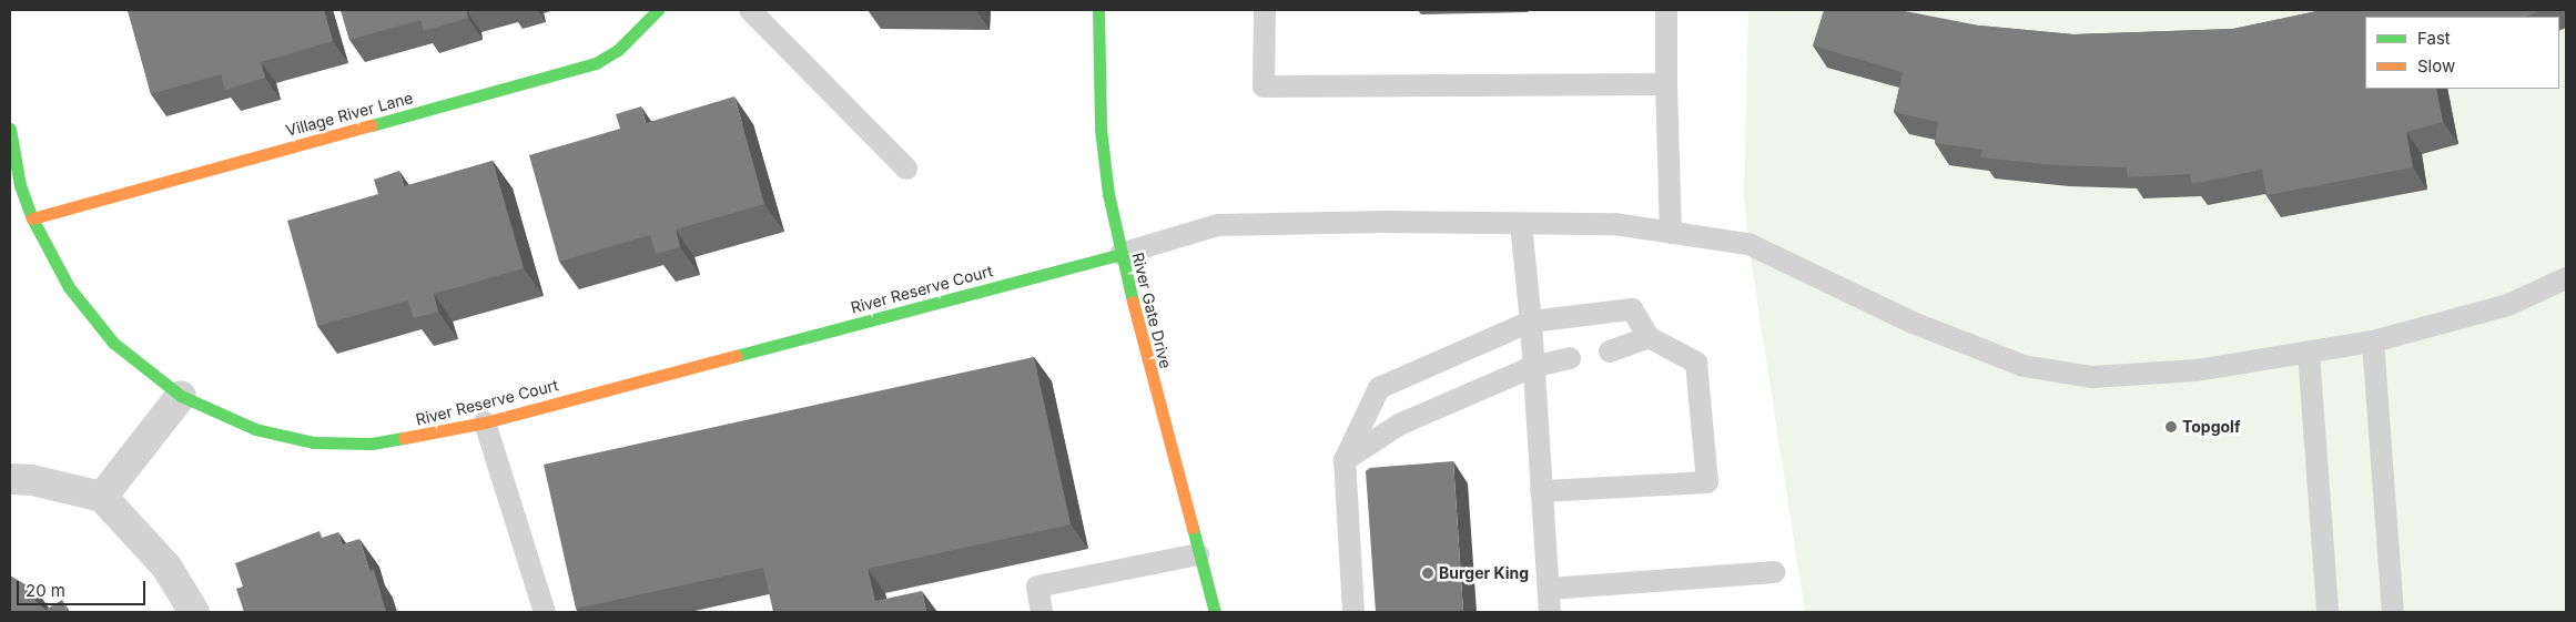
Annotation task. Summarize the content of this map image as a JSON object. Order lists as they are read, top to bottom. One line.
{"streets":{"street":["Village River Lane","River Reserve Court","River Gate Drive"]},"crossings":[["Village River Lane","River Reserve Court"],["River Reserve Court","River Gate Drive"]],"places":["Topgolf","Burger King"],"legend":["Fast","Slow"],"scale_bar":"20 m"}
